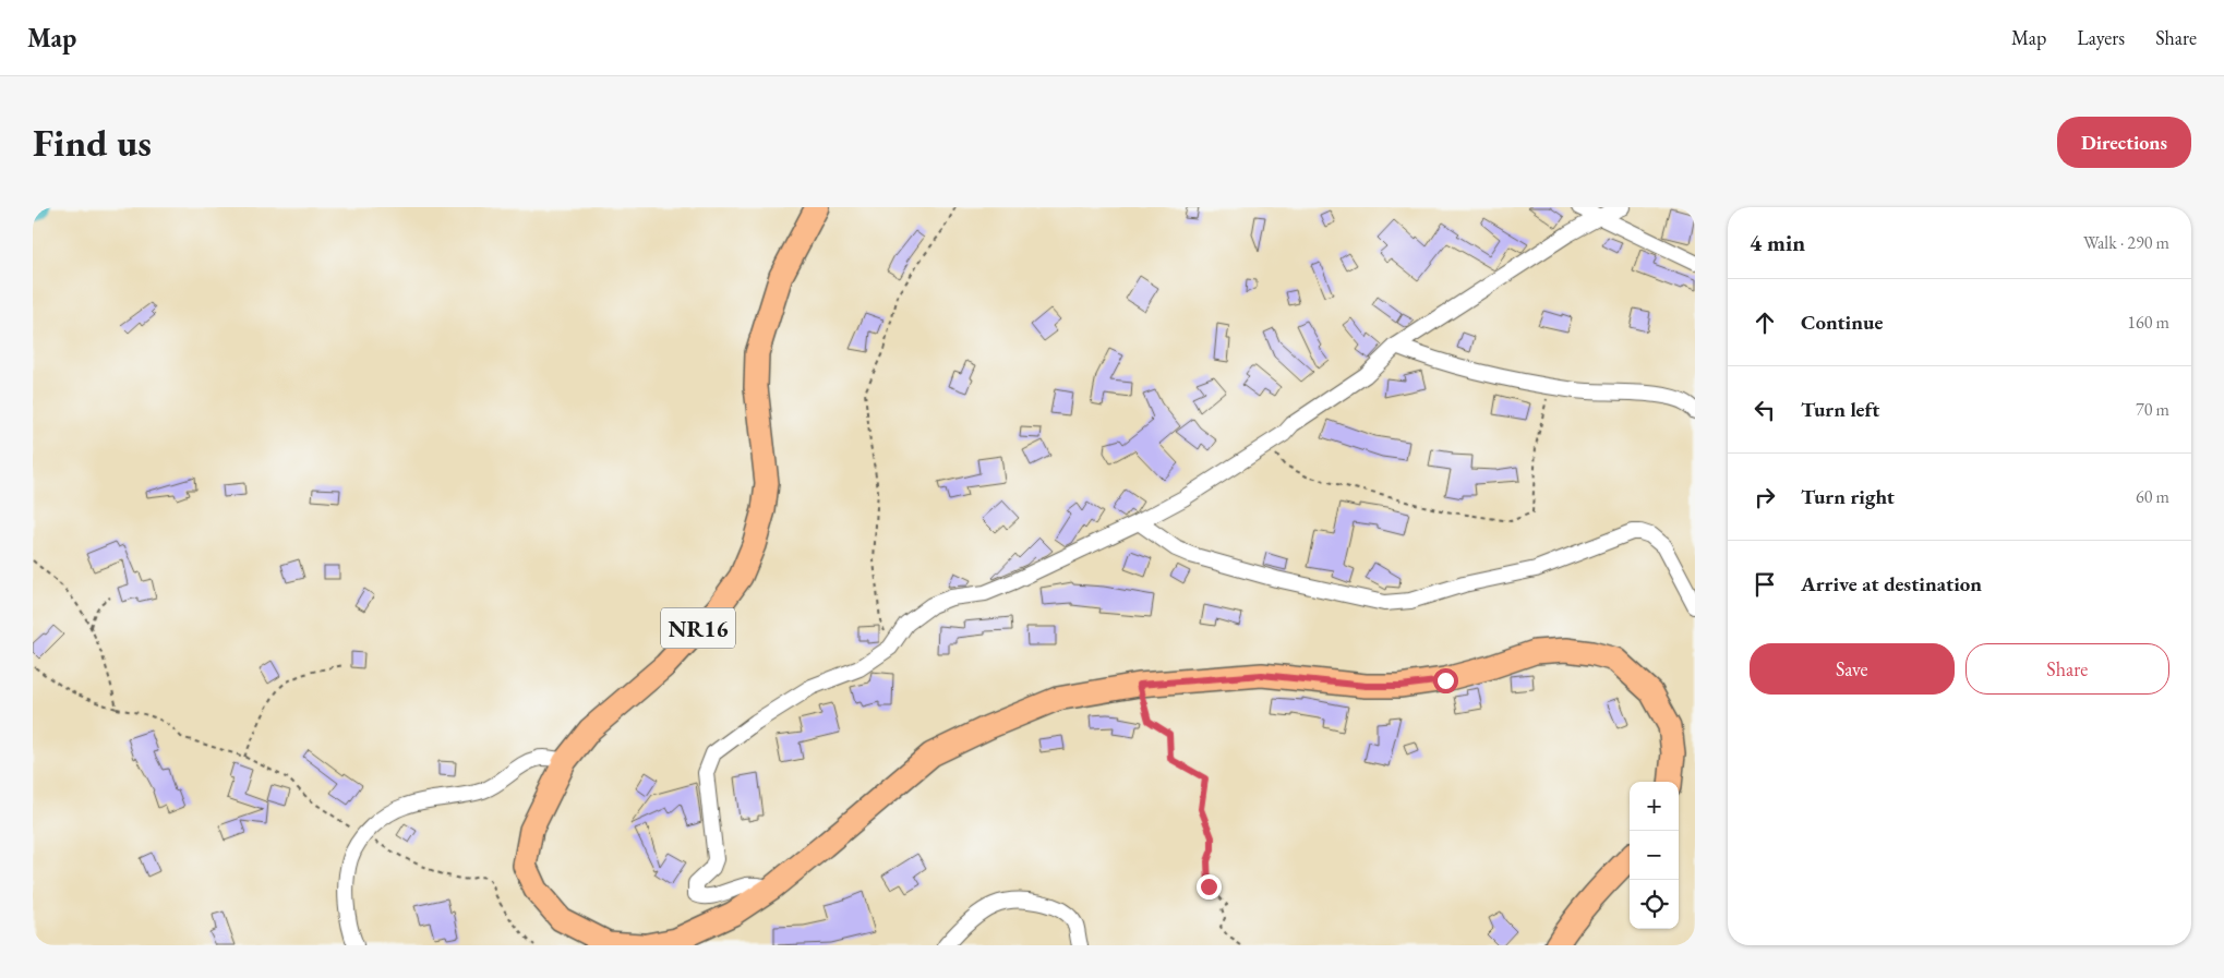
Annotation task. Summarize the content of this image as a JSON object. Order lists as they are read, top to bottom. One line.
{"streets":{"main road":["NR16"]},"page":{"header":"Map","nav":["Map","Layers","Share"],"buttons":["Directions",["Save","Share"]],"title":"Find us","heading":["4 min","Walk · 290 m"],"list":[["Continue","160 m"],["Turn left","70 m"],["Turn right","60 m"],"Arrive at destination"],"map_buttons":["+","−"]}}
